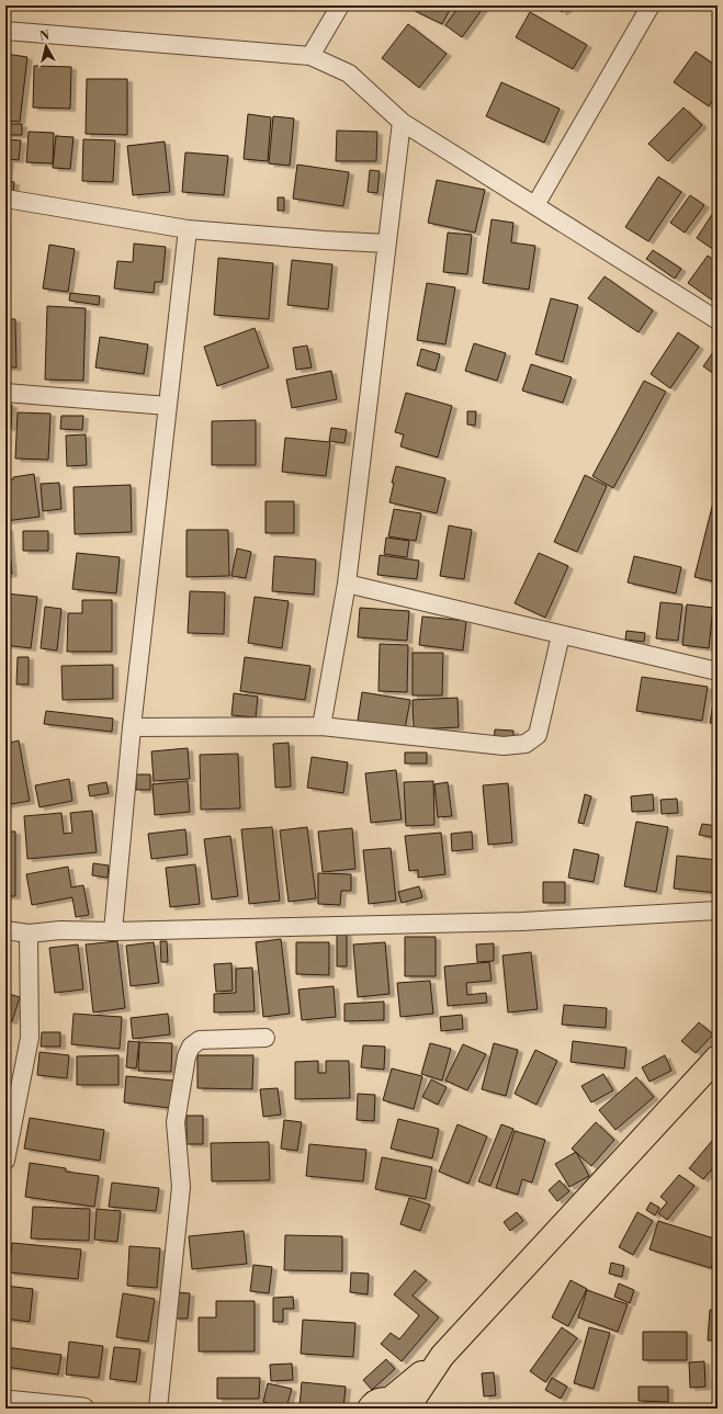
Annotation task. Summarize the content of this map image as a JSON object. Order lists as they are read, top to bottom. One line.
{"north":"top"}
